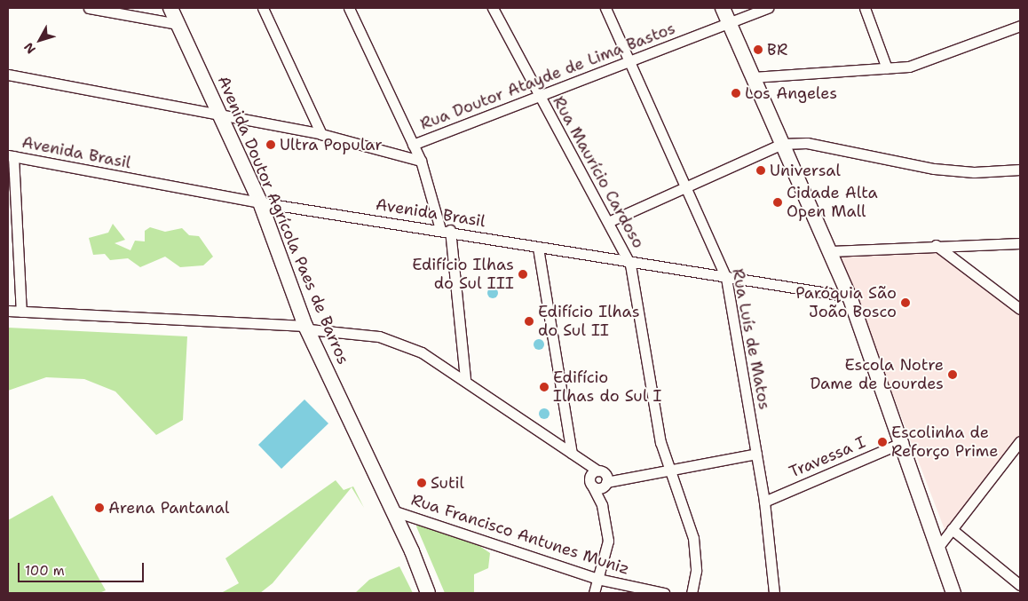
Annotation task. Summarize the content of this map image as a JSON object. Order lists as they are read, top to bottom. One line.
{"streets":{"street":["Rua Doutor Atayde de Lima Bastos","Avenida Brasil","Rua Maurício Cardoso","Avenida Doutor Agrícola Paes de Barros","Rua Luís de Matos","Travessa I","Rua Francisco Antunes Muniz"]},"crossings":[["Rua Doutor Atayde de Lima Bastos","Rua Maurício Cardoso"],["Rua Doutor Atayde de Lima Bastos","Rua Luís de Matos"],["Avenida Brasil","Rua Maurício Cardoso"],["Avenida Brasil","Avenida Doutor Agrícola Paes de Barros"],["Avenida Brasil","Rua Luís de Matos"],["Avenida Doutor Agrícola Paes de Barros","Rua Francisco Antunes Muniz"],["Rua Luís de Matos","Travessa I"]],"places":["BR","Los Angeles","Ultra Popular","Universal","Cidade Alta Open Mall","Edifício Ilhas do Sul III","Paróquia São João Bosco","Edifício Ilhas do Sul II","Escola Notre Dame de Lourdes","Edifício Ilhas do Sul I","Escolinha de Reforço Prime","Sutil","Arena Pantanal"],"scale_bar":"100 m","north":"bottom left"}
